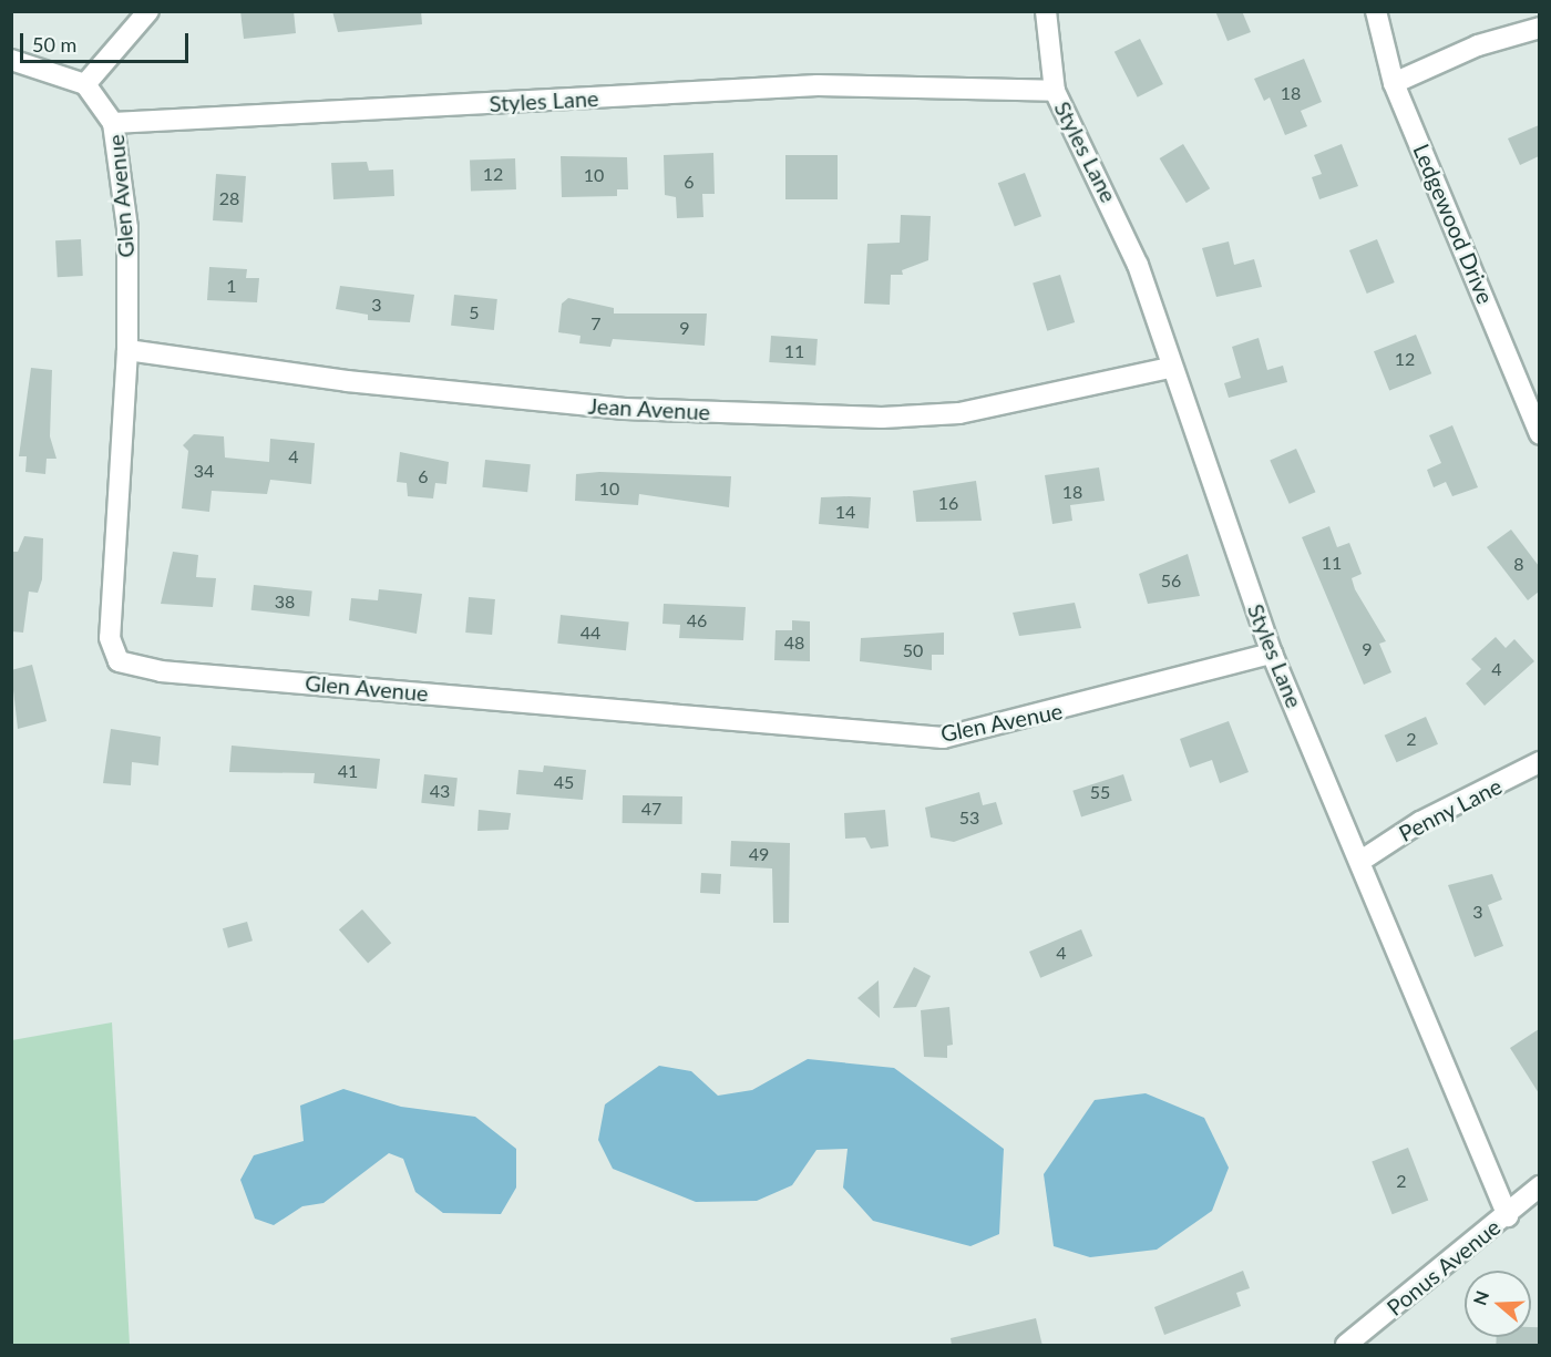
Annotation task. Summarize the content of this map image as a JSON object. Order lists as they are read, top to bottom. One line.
{"streets":{"street":["Styles Lane","Glen Avenue","Ledgewood Drive","Jean Avenue","Penny Lane","Ponus Avenue"]},"crossings":[["Styles Lane","Glen Avenue"],["Styles Lane","Jean Avenue"],["Styles Lane","Penny Lane"],["Styles Lane","Ponus Avenue"],["Glen Avenue","Jean Avenue"]],"house_numbers":["18","12","10","6","28","1","3","5","7","9","11","12","4","34","6","10","18","16","14","11","8","56","38","46","44","48","9","50","4","2","41","45","43","55","47","53","49","3","4","2"],"scale_bar":"50 m","north":"left"}
